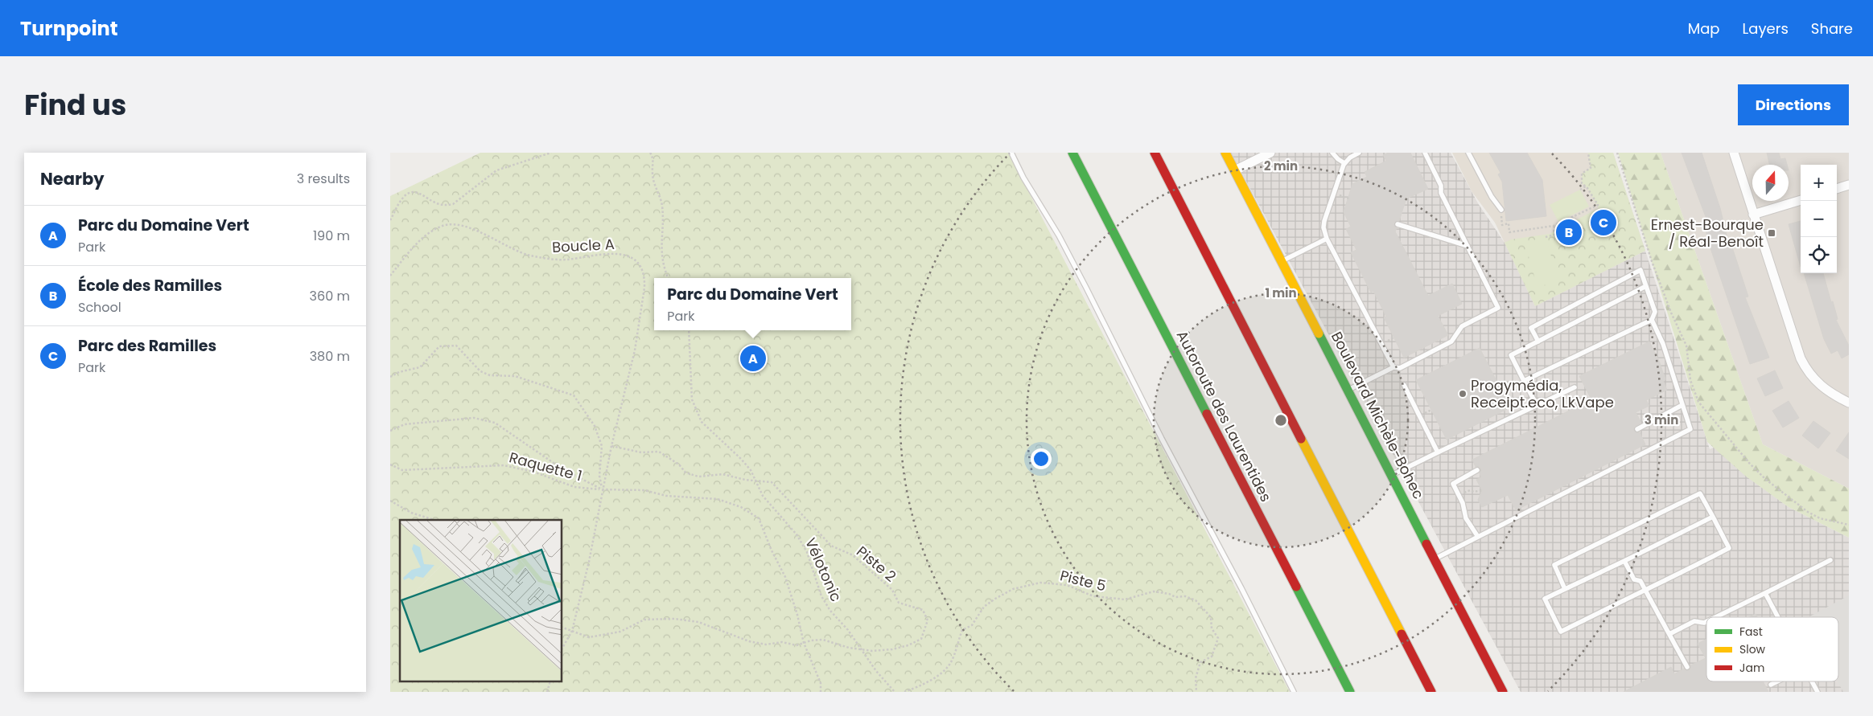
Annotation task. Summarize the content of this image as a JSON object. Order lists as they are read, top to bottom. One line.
{"streets":{"main road":["Boulevard Michèle-Bohec","Autoroute des Laurentides"],"path":["Boucle A","Raquette 1","Piste 2","Vélotonic","Piste 5"]},"crossings":[["Boucle A","Raquette 1"],["Boucle A","Piste 2"],["Piste 2","Vélotonic"]],"places":{"transit":["Ernest-Bourque / Réal-Benoît"],"other":["Progymédia, Receipt.eco, LkVape"]},"legend":["Fast","Slow","Jam"],"north":"top","page":{"header":"Turnpoint","nav":["Map","Layers","Share"],"title":"Find us","buttons":"Directions","heading":["Nearby","3 results"],"map_buttons":["+","−"],"list":[{"mark":"A","name":"Parc du Domaine Vert","note":"Park","value":"190 m"},{"mark":"B","name":"École des Ramilles","note":"School","value":"360 m"},{"mark":"C","name":"Parc des Ramilles","note":"Park","value":"380 m"}],"pins":["C","B","A"],"popup":["Parc du Domaine Vert","Park"]},"rings":["2 min","1 min","3 min"]}
